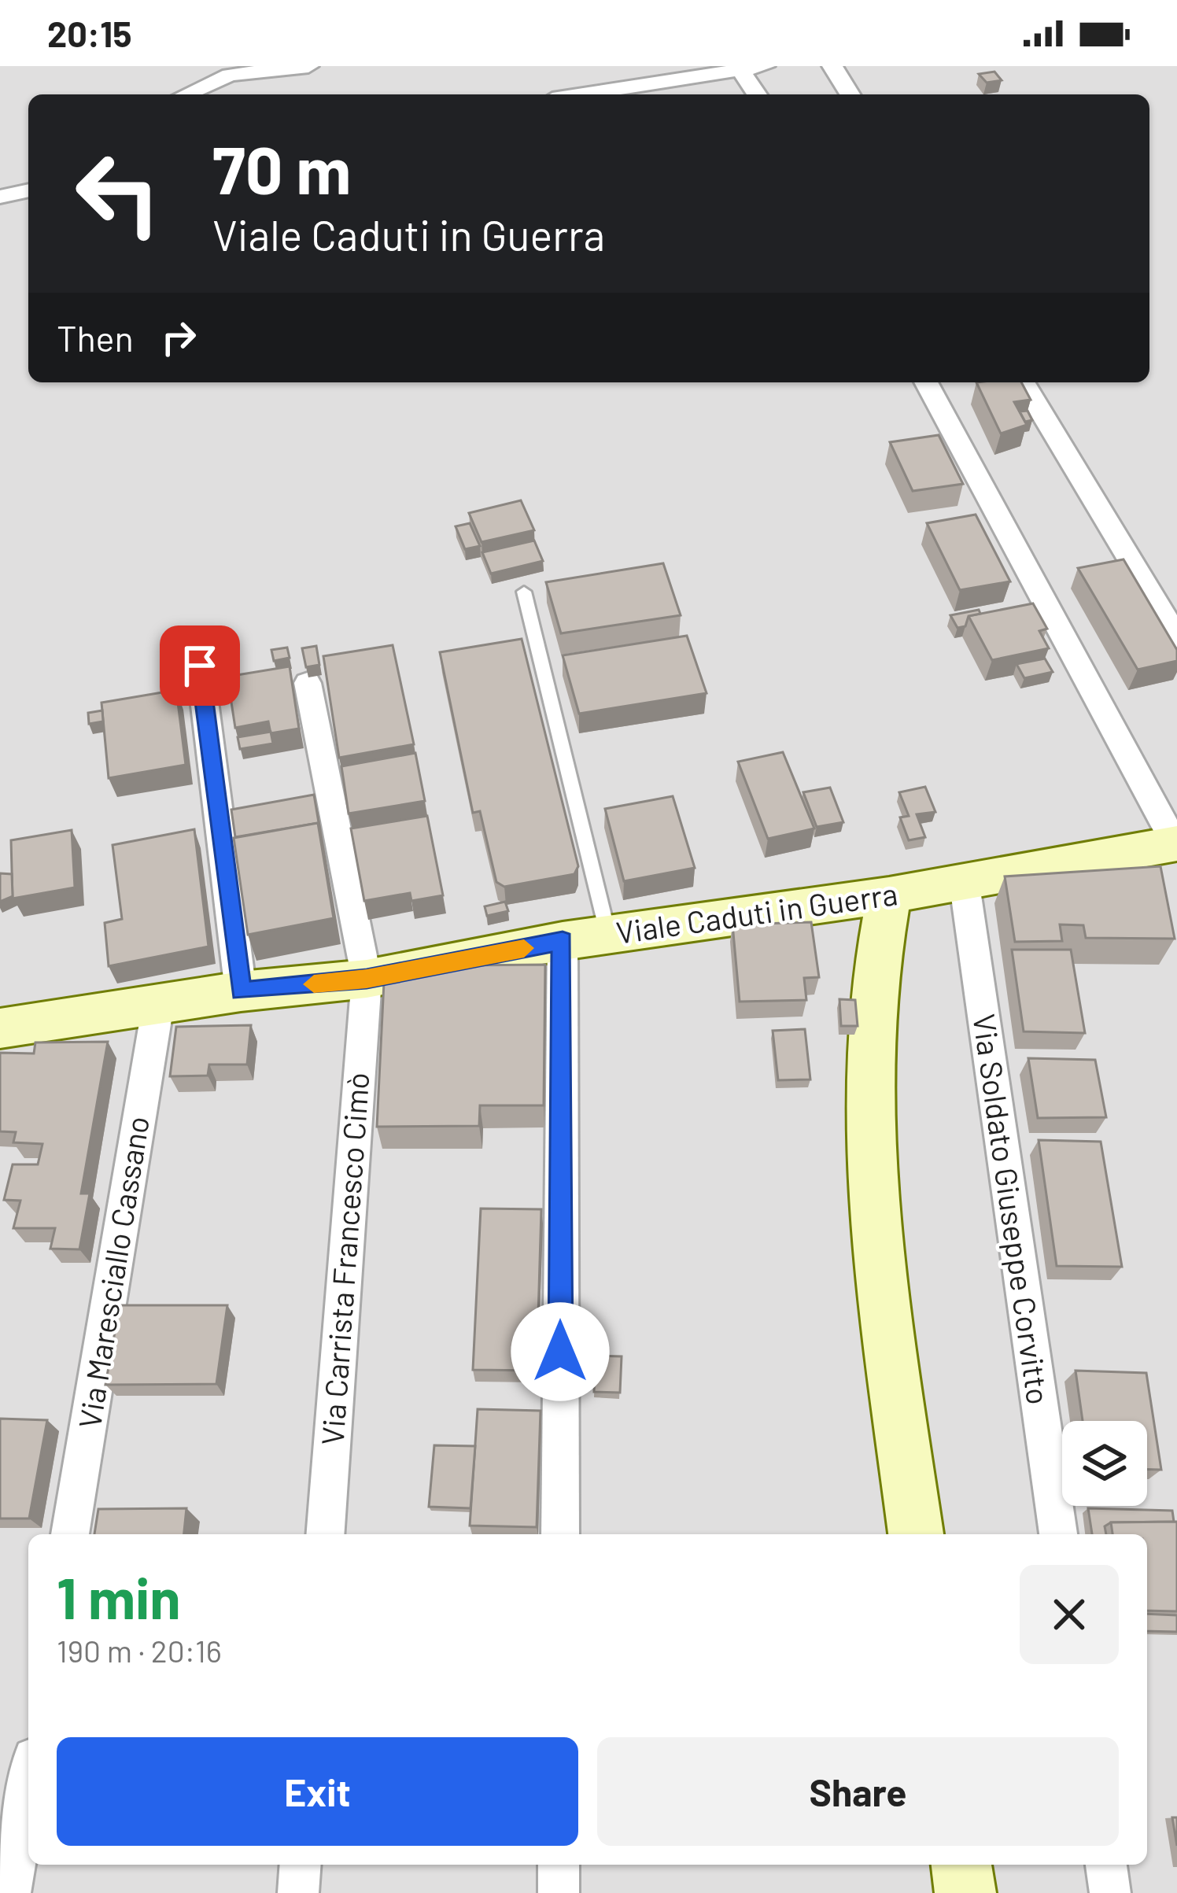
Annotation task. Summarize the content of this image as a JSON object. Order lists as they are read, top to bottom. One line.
{"streets":{"street":["Viale Caduti in Guerra","Via Soldato Giuseppe Corvitto","Via Carrista Francesco Cimò","Via Maresciallo Cassano"]},"crossings":[["Viale Caduti in Guerra","Via Soldato Giuseppe Corvitto"],["Viale Caduti in Guerra","Via Carrista Francesco Cimò"],["Viale Caduti in Guerra","Via Maresciallo Cassano"]],"page":{"status":"20:15","turn":["70 m","Viale Caduti in Guerra"],"then":"Then","heading":["1 min","190 m · 20:16"],"buttons":["Exit","Share"]}}
